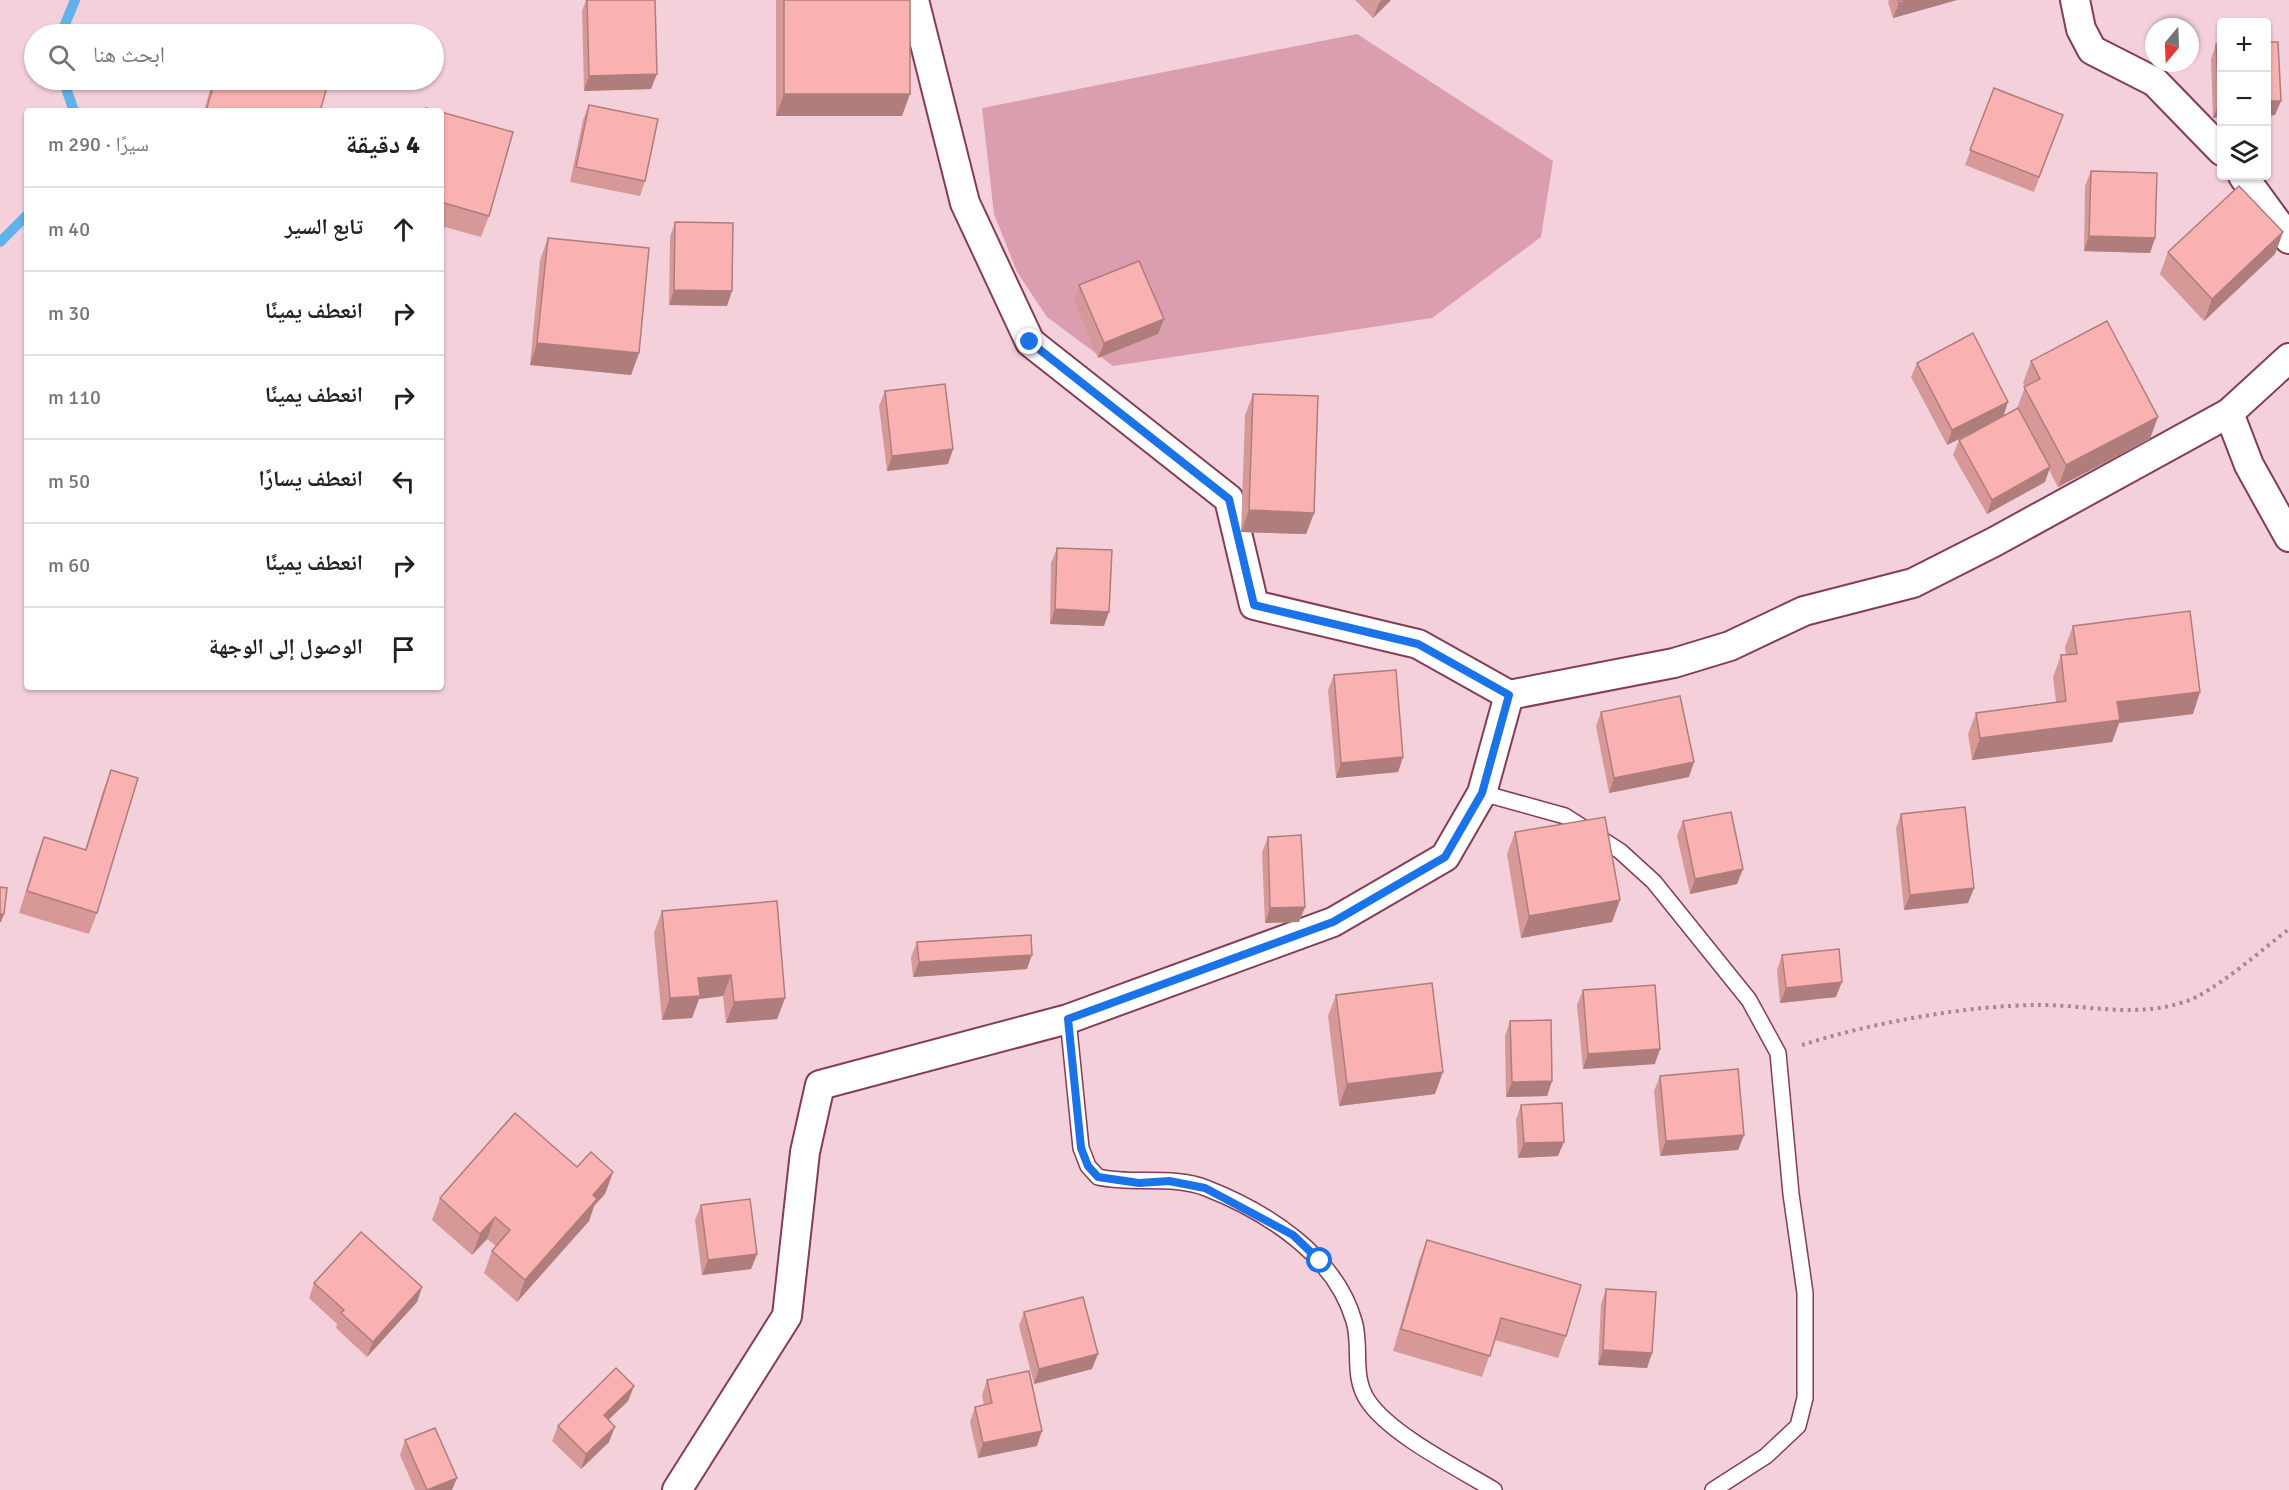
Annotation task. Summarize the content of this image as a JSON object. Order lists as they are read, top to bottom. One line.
{"north":"bottom","page":{"map_buttons":["+","−"],"search":"ابحث هنا","heading":["4 دقيقة","سيرًا · 290 m"],"list":[["تابع السير","40 m"],["انعطف يمينًا","30 m"],["انعطف يمينًا","110 m"],["انعطف يسارًا","50 m"],["انعطف يمينًا","60 m"],"الوصول إلى الوجهة"]}}
